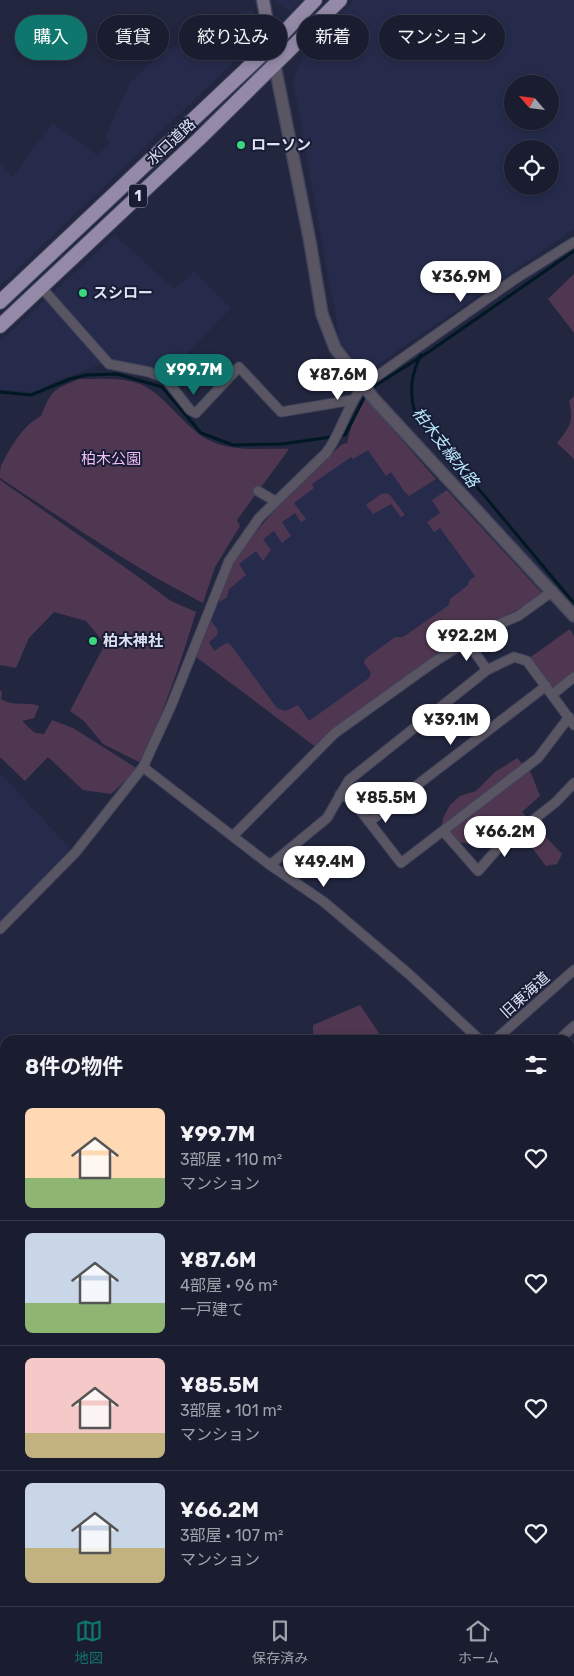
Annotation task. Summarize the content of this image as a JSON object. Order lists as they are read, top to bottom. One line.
{"streets":{"highway":["水口道路","1"],"street":["旧東海道"]},"water":["柏木支線水路"],"parks":["柏木公園"],"places":["ローソン","スシロー","柏木神社"],"north":"top left","page":{"chip":["購入","賃貸","絞り込み","新着","マンション"],"price":["¥36.9M","¥99.7M","¥87.6M","¥92.2M","¥39.1M","¥85.5M","¥66.2M","¥49.4M"],"heading":"8件の物件","list":[{"name":"¥99.7M","note":"3部屋 · 110 m² · マンション"},{"name":"¥87.6M","note":"4部屋 · 96 m² · 一戸建て"},{"name":"¥85.5M","note":"3部屋 · 101 m² · マンション"},{"name":"¥66.2M","note":"3部屋 · 107 m² · マンション"}],"tabs":["地図","保存済み","ホーム"]}}
